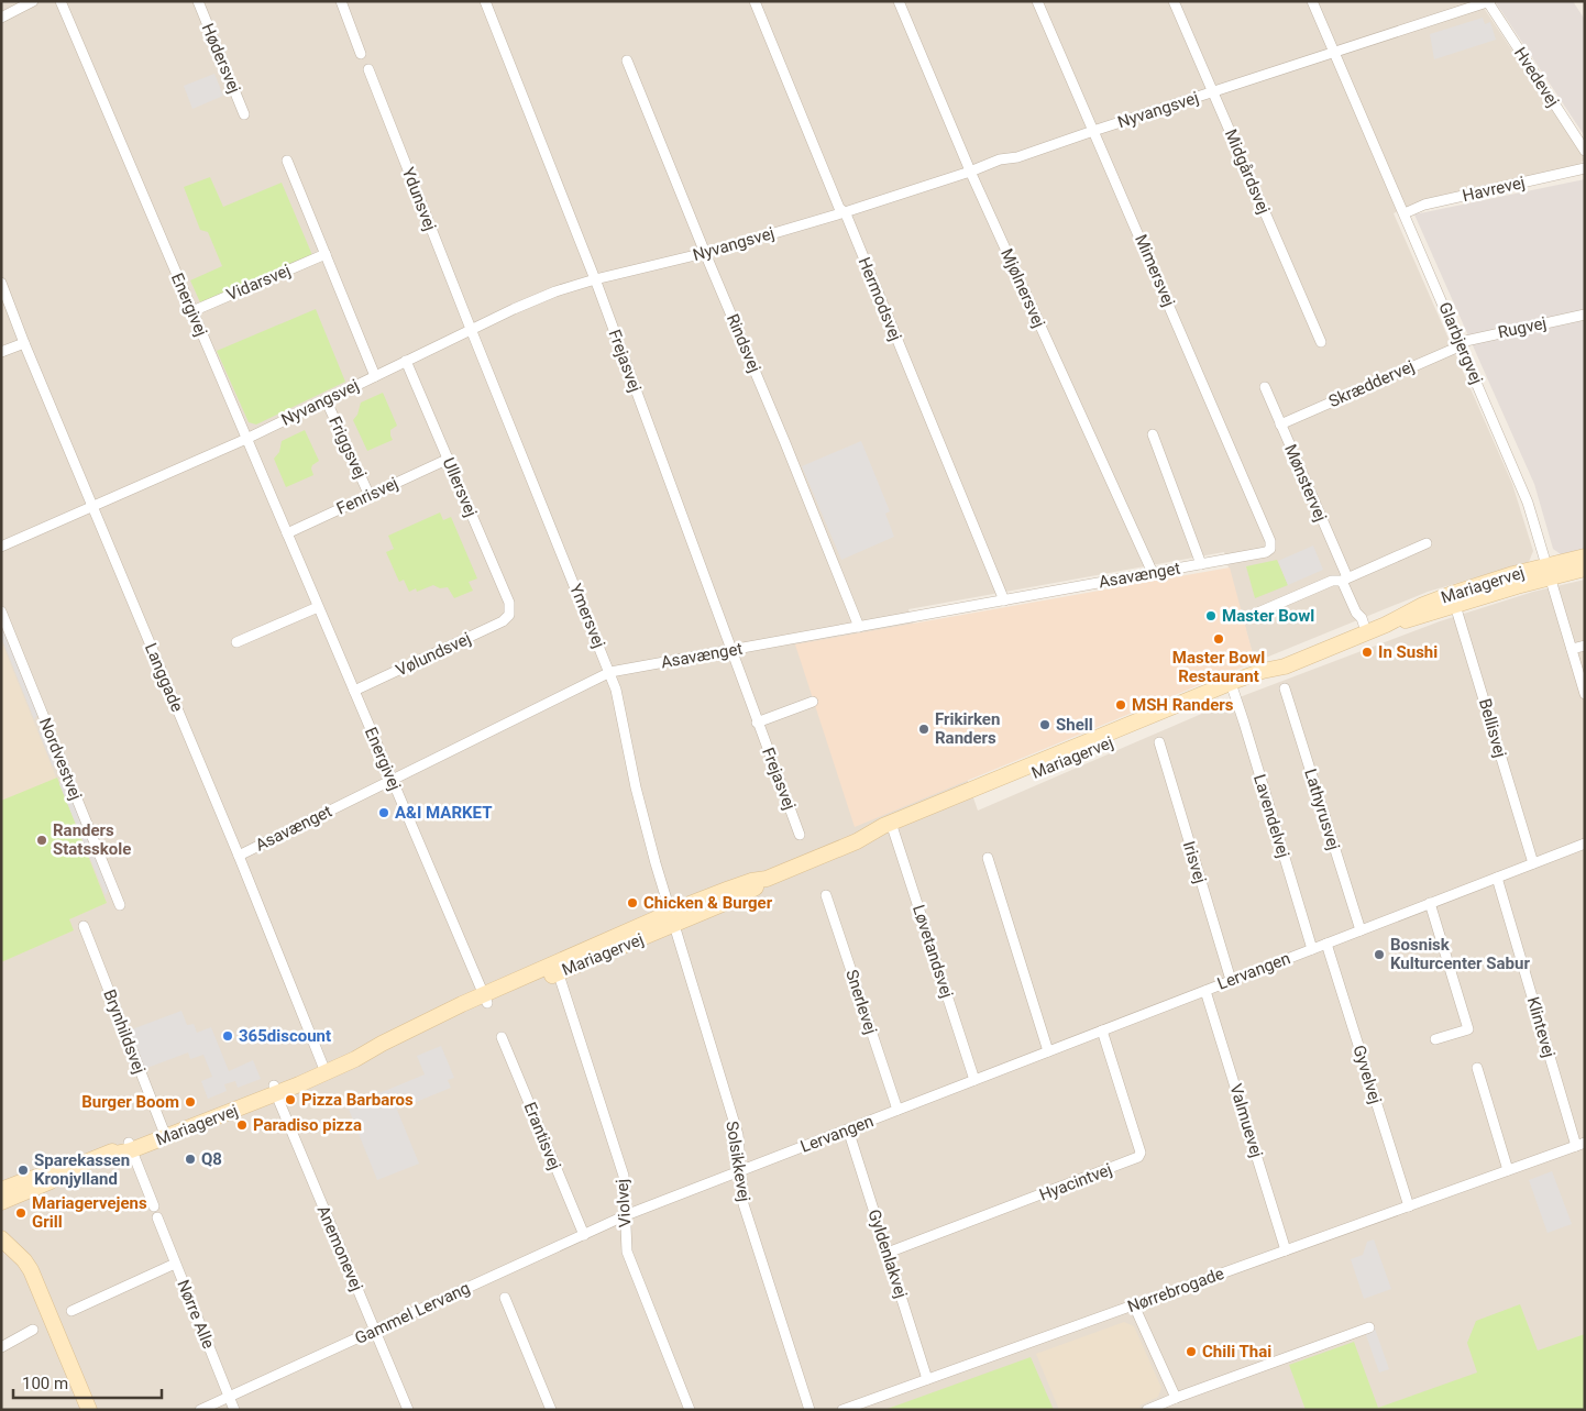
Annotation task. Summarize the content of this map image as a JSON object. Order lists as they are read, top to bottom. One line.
{"streets":{"street":["Hødersvej","Hvedevej","Nyvangsvej","Midgårdsvej","Havrevej","Ydunsvej","Mimersvej","Vidarsvej","Mjølnersvej","Hermodsvej","Energivej","Rugvej","Rindsvej","Glarbjergvej","Frejasvej","Skræddervej","Friggsvej","Mønstervej","Ullersvej","Fenrisvej","Asavænget","Mariagervej","Ymersvej","Vølundsvej","Langgade","Bellisvej","Nordvestvej","Lathyrusvej","Lavendelvej","Irisvej","Løvetandsvej","Lervangen","Snerlevej","Klintevej","Brynhildsvej","Gyvelvej","Valmuevej","Erantisvej","Solsikkevej","Hyacintvej","Violvej","Anemonevej","Gyldenlakvej","Nørrebrogade","Gammel Lervang","Nørre Alle"]},"crossings":[["Hvedevej","Nyvangsvej"],["Nyvangsvej","Midgårdsvej"],["Nyvangsvej","Ydunsvej"],["Nyvangsvej","Mimersvej"],["Nyvangsvej","Mjølnersvej"],["Nyvangsvej","Hermodsvej"],["Nyvangsvej","Energivej"],["Nyvangsvej","Rindsvej"],["Nyvangsvej","Glarbjergvej"],["Nyvangsvej","Frejasvej"],["Nyvangsvej","Friggsvej"],["Nyvangsvej","Ullersvej"],["Nyvangsvej","Ymersvej"],["Nyvangsvej","Langgade"],["Havrevej","Glarbjergvej"],["Ydunsvej","Ymersvej"],["Mimersvej","Asavænget"],["Vidarsvej","Energivej"],["Mjølnersvej","Asavænget"],["Hermodsvej","Asavænget"],["Energivej","Fenrisvej"],["Energivej","Asavænget"],["Energivej","Mariagervej"],["Energivej","Vølundsvej"],["Rugvej","Glarbjergvej"],["Rugvej","Skræddervej"],["Rindsvej","Asavænget"],["Glarbjergvej","Skræddervej"],["Glarbjergvej","Mariagervej"],["Frejasvej","Asavænget"],["Skræddervej","Mønstervej"],["Friggsvej","Fenrisvej"],["Ullersvej","Fenrisvej"],["Ullersvej","Vølundsvej"],["Asavænget","Ymersvej"],["Asavænget","Langgade"],["Mariagervej","Ymersvej"],["Mariagervej","Langgade"],["Mariagervej","Bellisvej"],["Mariagervej","Lavendelvej"],["Mariagervej","Løvetandsvej"],["Mariagervej","Brynhildsvej"],["Mariagervej","Solsikkevej"],["Mariagervej","Violvej"],["Mariagervej","Anemonevej"],["Ymersvej","Solsikkevej"],["Bellisvej","Lervangen"],["Lathyrusvej","Lervangen"],["Lavendelvej","Lervangen"],["Irisvej","Lervangen"],["Løvetandsvej","Lervangen"],["Lervangen","Snerlevej"],["Lervangen","Klintevej"],["Lervangen","Gyvelvej"],["Lervangen","Valmuevej"],["Lervangen","Solsikkevej"],["Lervangen","Hyacintvej"],["Lervangen","Violvej"],["Lervangen","Gyldenlakvej"],["Lervangen","Gammel Lervang"],["Klintevej","Nørrebrogade"],["Gyvelvej","Nørrebrogade"],["Valmuevej","Nørrebrogade"],["Erantisvej","Gammel Lervang"],["Hyacintvej","Gyldenlakvej"],["Violvej","Gammel Lervang"],["Anemonevej","Gammel Lervang"],["Gyldenlakvej","Nørrebrogade"],["Gammel Lervang","Nørre Alle"]],"places":["Master Bowl","Master Bowl Restaurant","In Sushi","MSH Randers","Shell","Frikirken Randers","A&I MARKET","Randers Statsskole","Chicken & Burger","Bosnisk Kulturcenter Sabur","365discount","Pizza Barbaros","Burger Boom","Paradiso pizza","Q8","Sparekassen Kronjylland","Mariagervejens Grill","Chili Thai"],"scale_bar":"100 m"}
